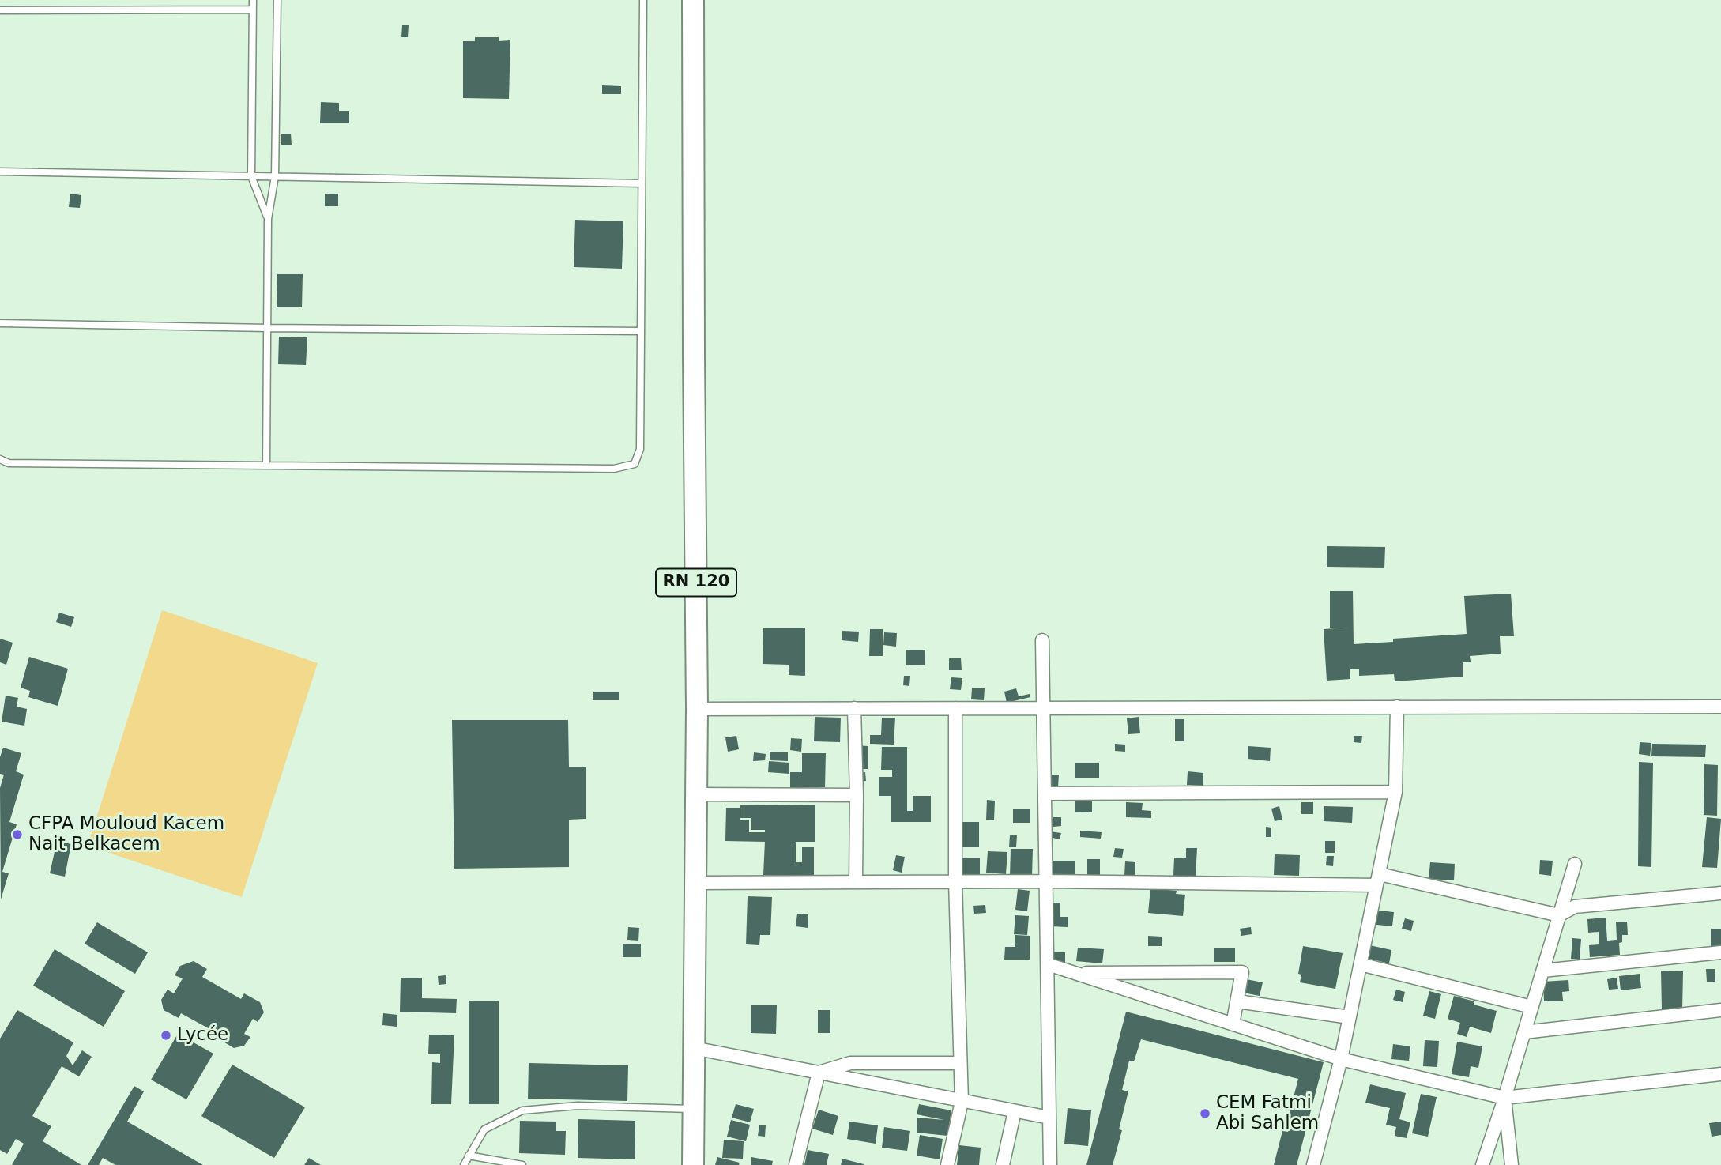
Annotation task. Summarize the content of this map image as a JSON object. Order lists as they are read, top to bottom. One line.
{"streets":{"main road":["RN 120"]},"places":["CFPA Mouloud Kacem Nait Belkacem","Lycée","CEM Fatmi Abi Sahlem"]}
